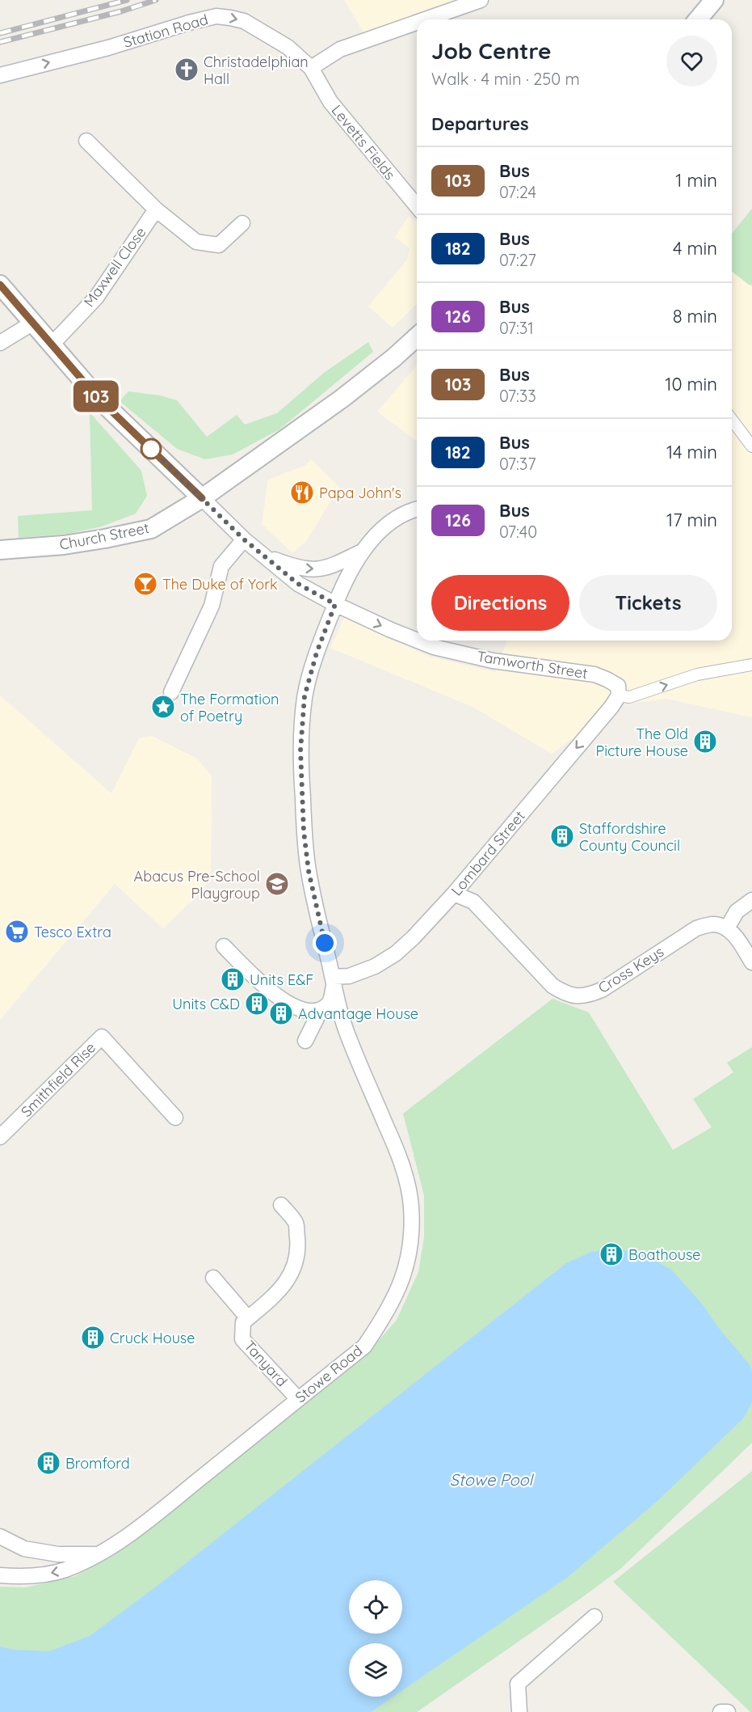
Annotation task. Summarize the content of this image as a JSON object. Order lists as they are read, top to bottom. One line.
{"streets":{"street":["Station Road","Levetts Fields","Maxwell Close","Church Street","Tamworth Street","Lombard Street","Cross Keys","Smithfield Rise","Tanyard","Stowe Road"]},"crossings":[["Station Road","Levetts Fields"],["Tamworth Street","Lombard Street"],["Tamworth Street","Stowe Road"],["Lombard Street","Cross Keys"],["Lombard Street","Stowe Road"],["Tanyard","Stowe Road"]],"one_way":["Station Road","Tamworth Street","Lombard Street"],"water":["Stowe Pool"],"places":{"church":["Christadelphian Hall"],"restaurant":["Papa John's"],"bar":["The Duke of York"],"place":["The Formation of Poetry"],"building":["The Old Picture House","Staffordshire County Council","Units E&F","Units C&D","Advantage House","Boathouse","Cruck House","Bromford"],"school or university":["Abacus Pre-School Playgroup"],"supermarket":["Tesco Extra"]},"lines":["bus line 103"],"page":{"on_map":"103","heading":[["Job Centre","Walk · 4 min · 250 m"],"Departures"],"list":[{"mark":"103","name":"Bus","note":"07:24","value":"1 min"},{"mark":"182","name":"Bus","note":"07:27","value":"4 min"},{"mark":"126","name":"Bus","note":"07:31","value":"8 min"},{"mark":"103","name":"Bus","note":"07:33","value":"10 min"},{"mark":"182","name":"Bus","note":"07:37","value":"14 min"},{"mark":"126","name":"Bus","note":"07:40","value":"17 min"}],"buttons":["Directions","Tickets"]}}
